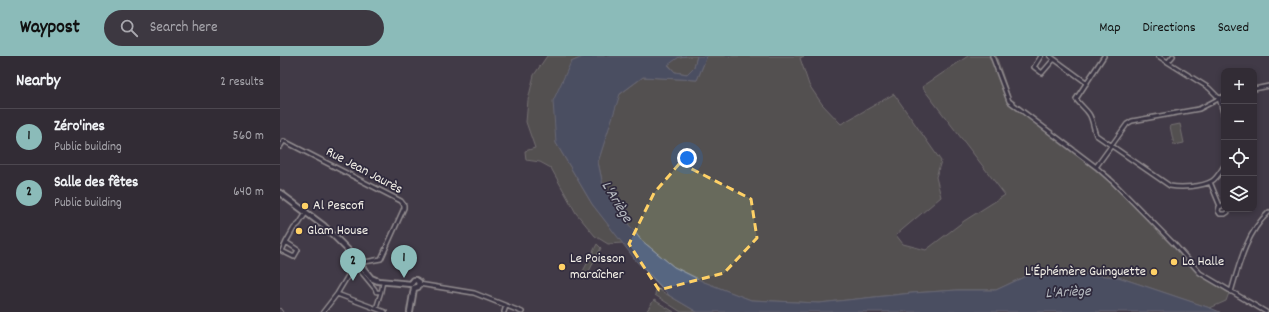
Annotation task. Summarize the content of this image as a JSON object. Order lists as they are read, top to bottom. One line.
{"streets":{"street":["Rue Jean Jaurès"]},"water":["L'Ariège"],"places":["Al Pescofi","Glam House","La Halle","Le Poisson maraîcher","L'Éphémère Guinguette"],"page":{"header":"Waypost","search":"Search here","nav":["Map","Directions","Saved"],"heading":["Nearby","2 results"],"map_buttons":["+","−"],"list":[{"mark":"1","name":"Zéro'ines","note":"Public building","value":"560 m"},{"mark":"2","name":"Salle des fêtes","note":"Public building","value":"640 m"}],"pins":["1","2"]}}
